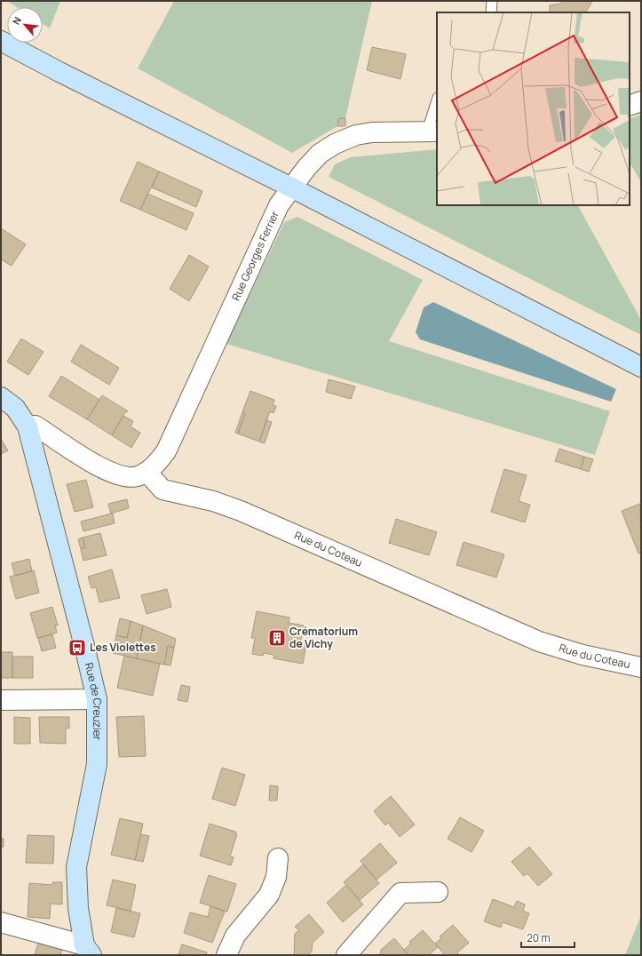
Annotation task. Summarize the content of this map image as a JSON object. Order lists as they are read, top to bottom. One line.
{"streets":{"street":["Rue Georges Ferrier","Rue du Coteau","Rue de Creuzier"]},"crossings":[["Rue Georges Ferrier","Rue du Coteau"]],"places":{"building":["Crématorium de Vichy"],"bus stop":["Les Violettes"]},"scale_bar":"20 m","north":"top left"}
